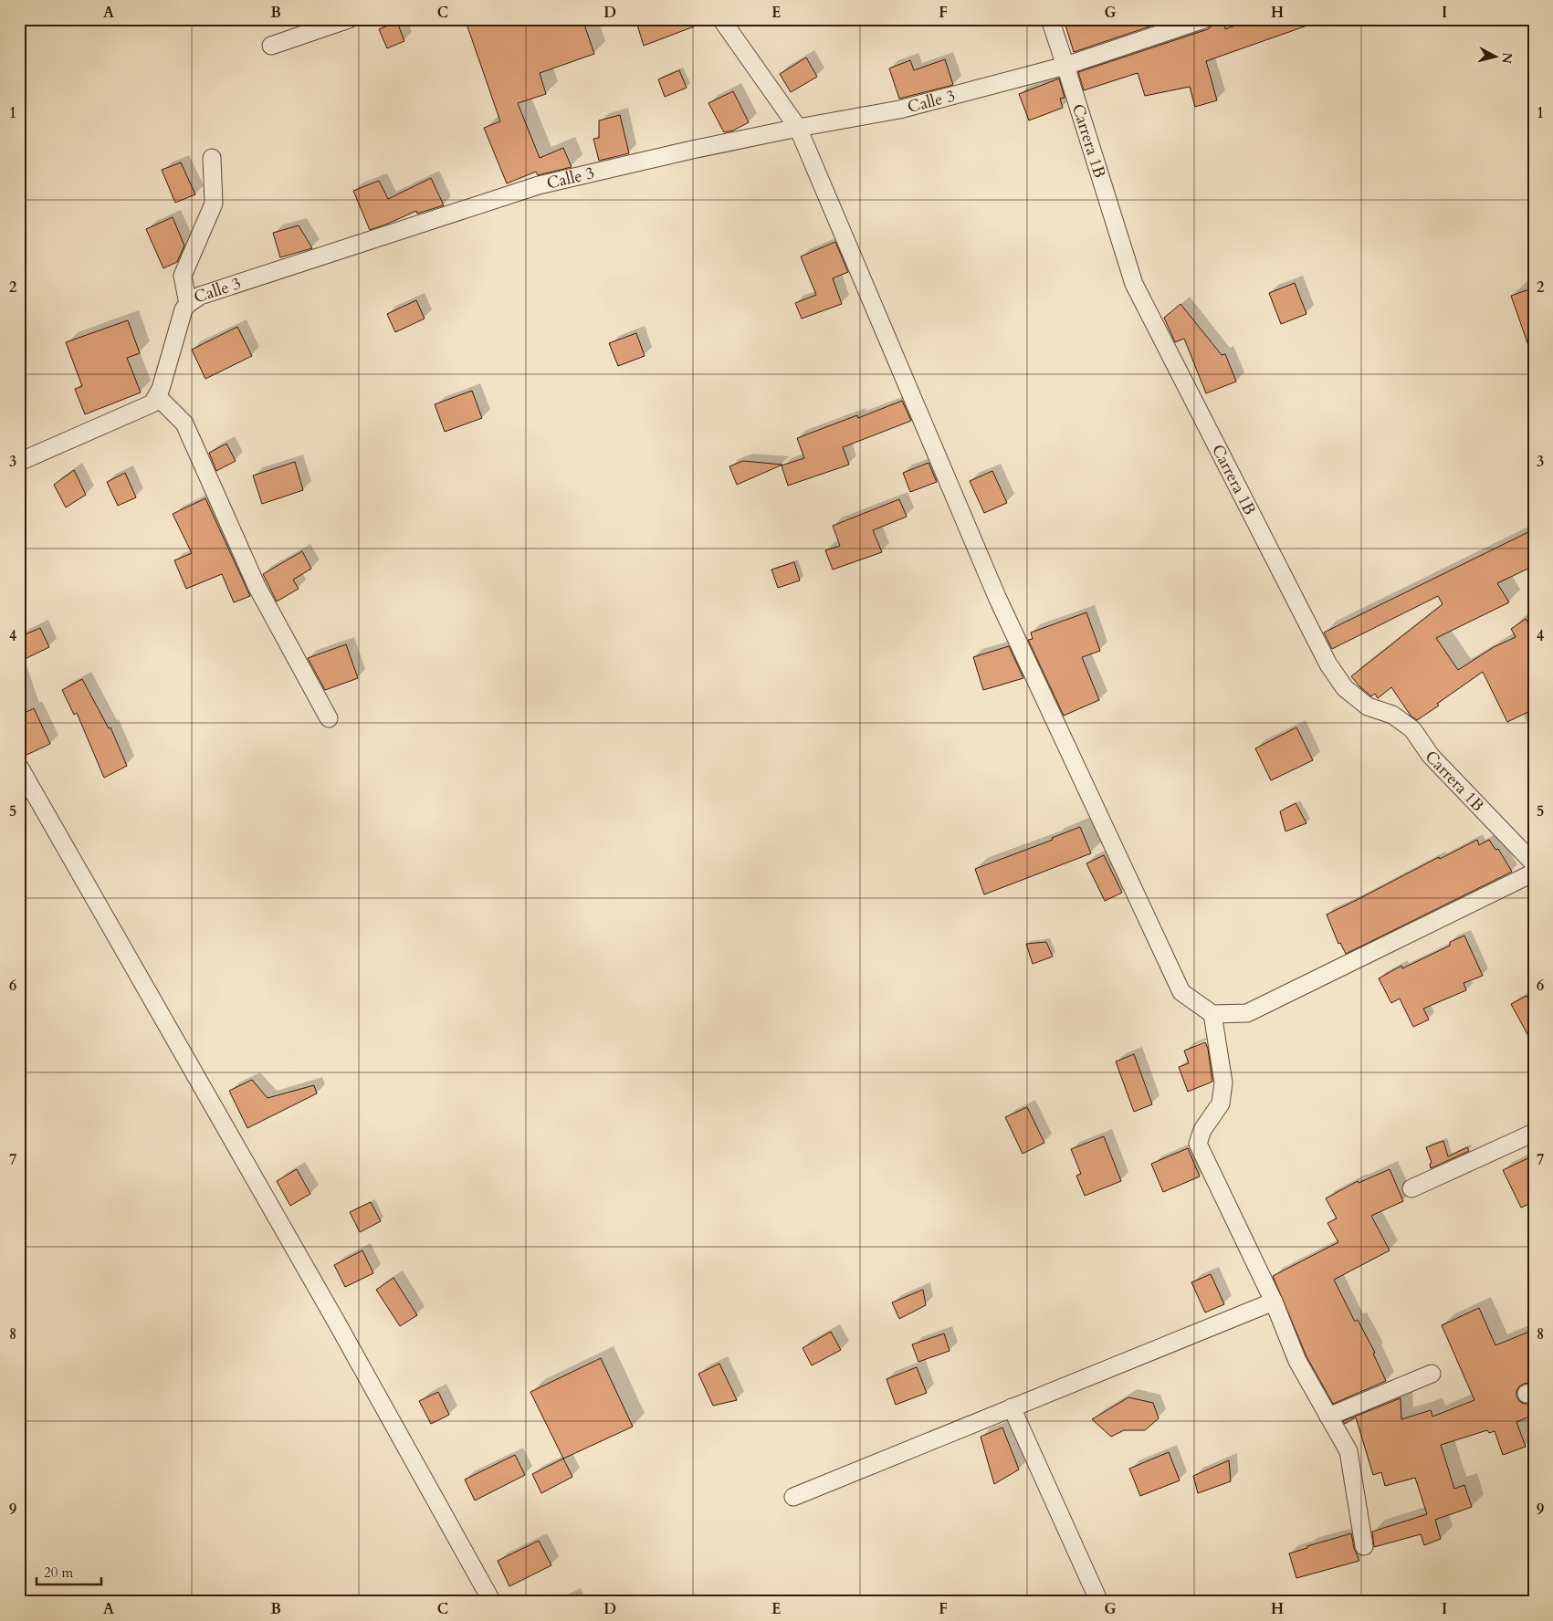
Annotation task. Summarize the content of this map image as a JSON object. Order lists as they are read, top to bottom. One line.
{"streets":{"street":["Calle 3","Carrera 1B"]},"crossings":[["Calle 3","Carrera 1B"]],"scale_bar":"20 m","north":"right","grid":{"columns":["A","B","C","D","E","F","G","H","I"],"rows":["1","2","3","4","5","6","7","8","9"]}}
